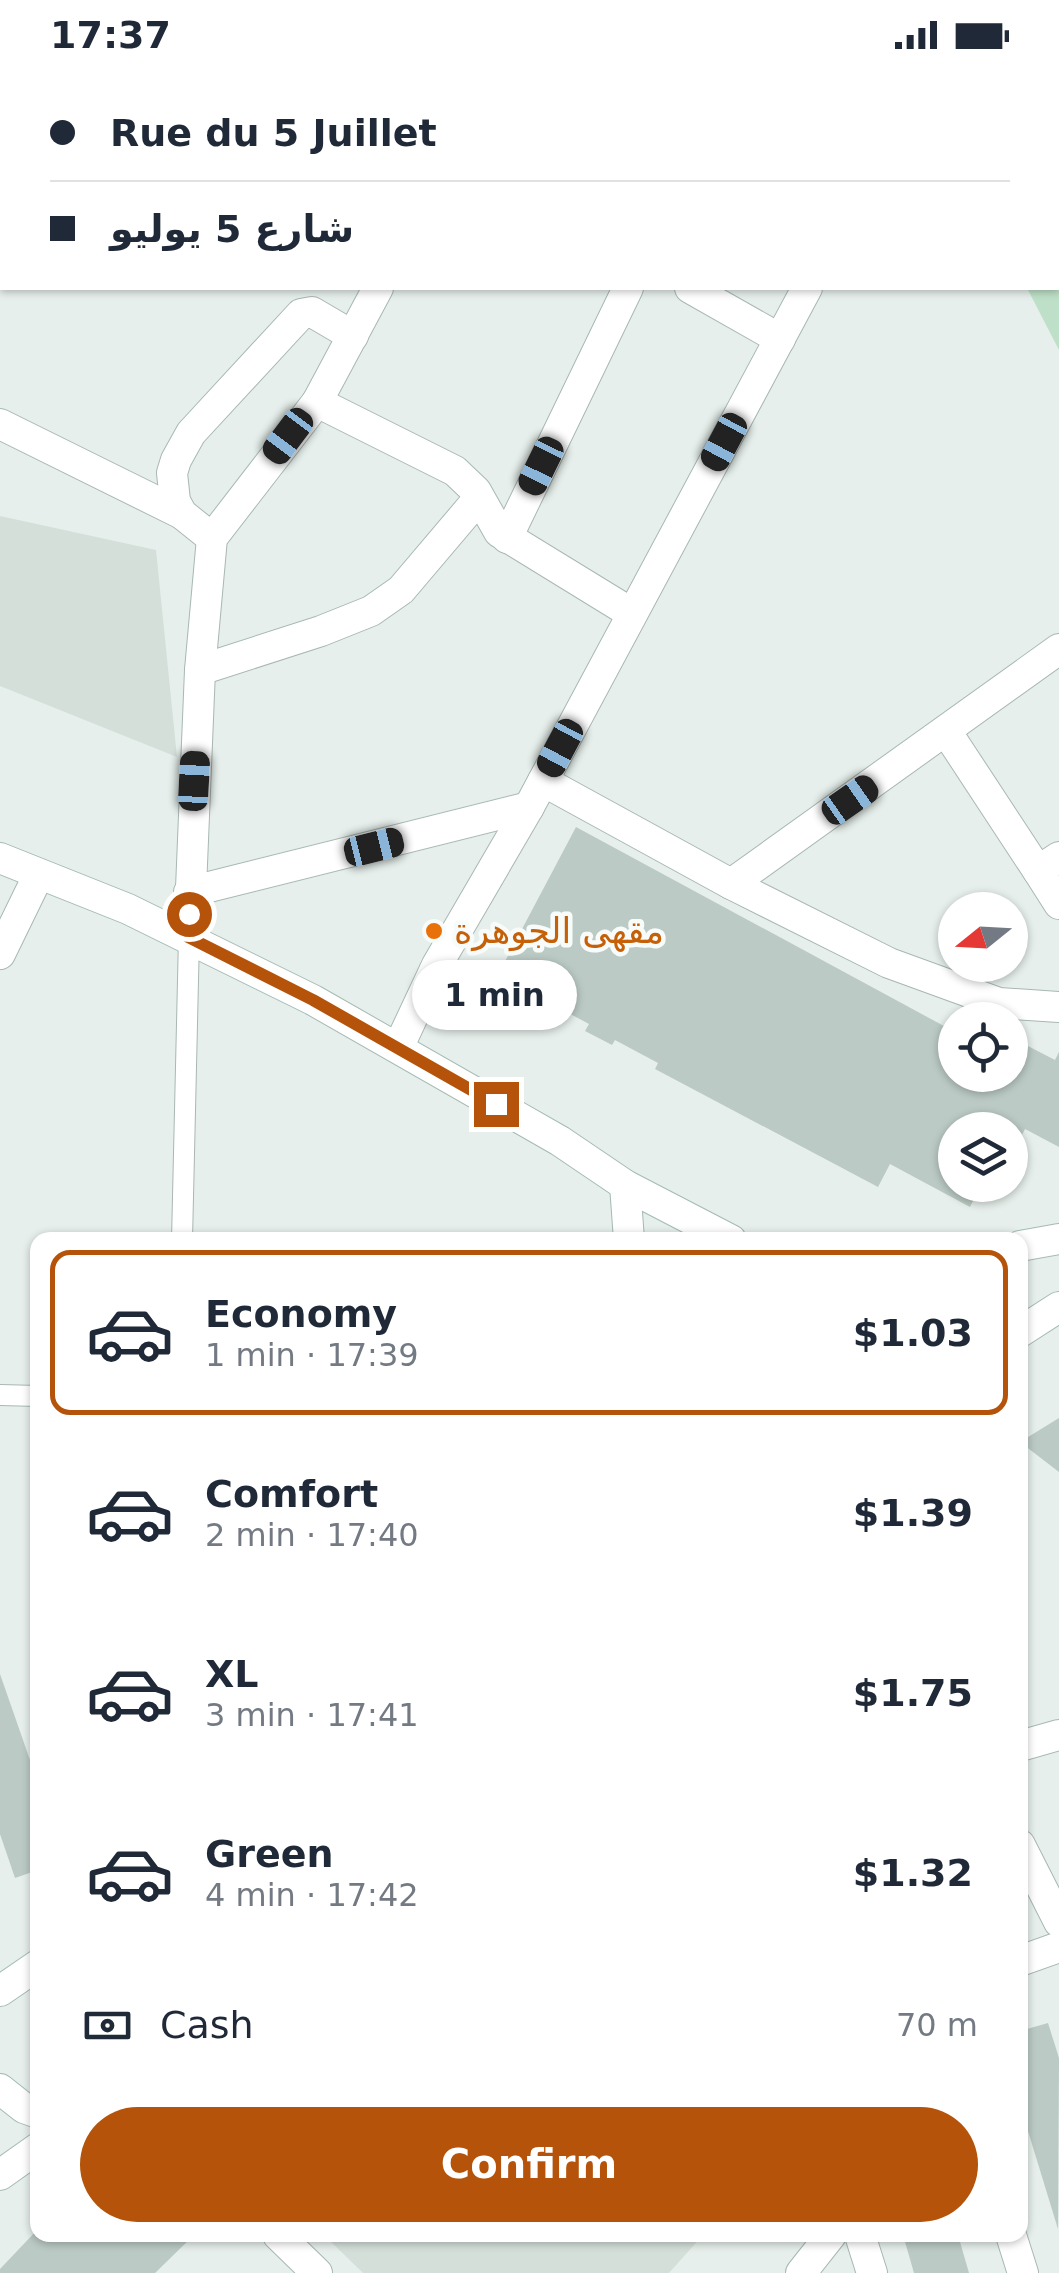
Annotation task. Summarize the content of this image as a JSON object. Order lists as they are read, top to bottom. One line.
{"places":["مقهى الجوهرة"],"north":"left","page":{"status":"17:37","banner":["Rue du 5 Juillet","شارع 5 يوليو"],"bubble":"1 min","list":[{"name":"Economy","note":"1 min · 17:39","value":"$1.03"},{"name":"Comfort","note":"2 min · 17:40","value":"$1.39"},{"name":"XL","note":"3 min · 17:41","value":"$1.75"},{"name":"Green","note":"4 min · 17:42","value":"$1.32"}],"pay":["Cash","70 m"],"buttons":"Confirm"}}
